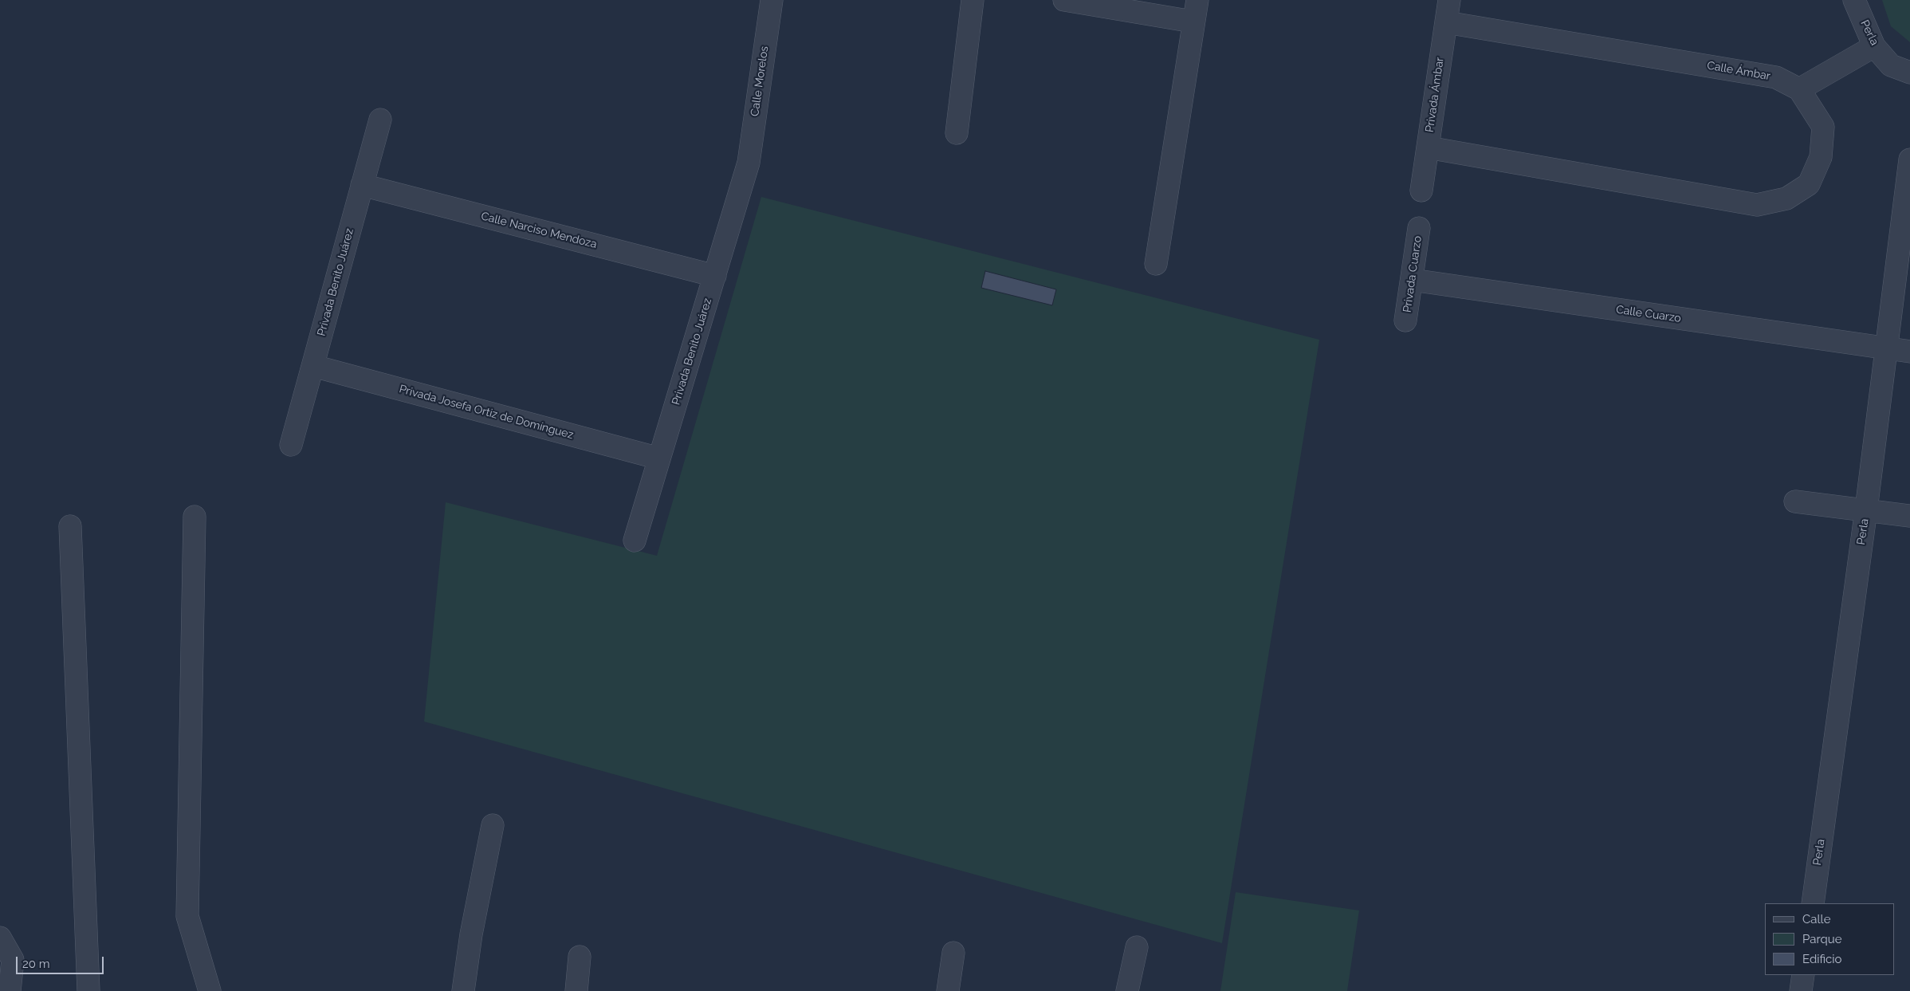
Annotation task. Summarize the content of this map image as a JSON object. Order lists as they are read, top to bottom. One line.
{"streets":{"street":["Perla","Calle Ámbar","Calle Morelos","Privada Ámbar","Calle Narciso Mendoza","Privada Cuarzo","Privada Benito Juárez","Calle Cuarzo","Privada Josefa Ortiz de Domínguez"]},"crossings":[["Perla","Calle Cuarzo"],["Calle Ámbar","Privada Ámbar"],["Calle Morelos","Privada Benito Juárez"],["Calle Narciso Mendoza","Privada Benito Juárez"],["Privada Cuarzo","Calle Cuarzo"],["Privada Benito Juárez","Privada Josefa Ortiz de Domínguez"]],"legend":["Calle","Parque","Edificio"],"scale_bar":"20 m"}
